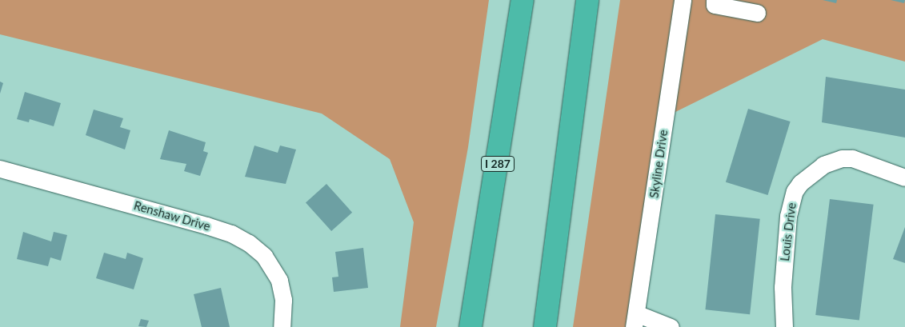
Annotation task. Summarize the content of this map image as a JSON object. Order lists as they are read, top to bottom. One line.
{"streets":{"highway":["I 287"],"street":["Skyline Drive","Renshaw Drive","Louis Drive"]}}
